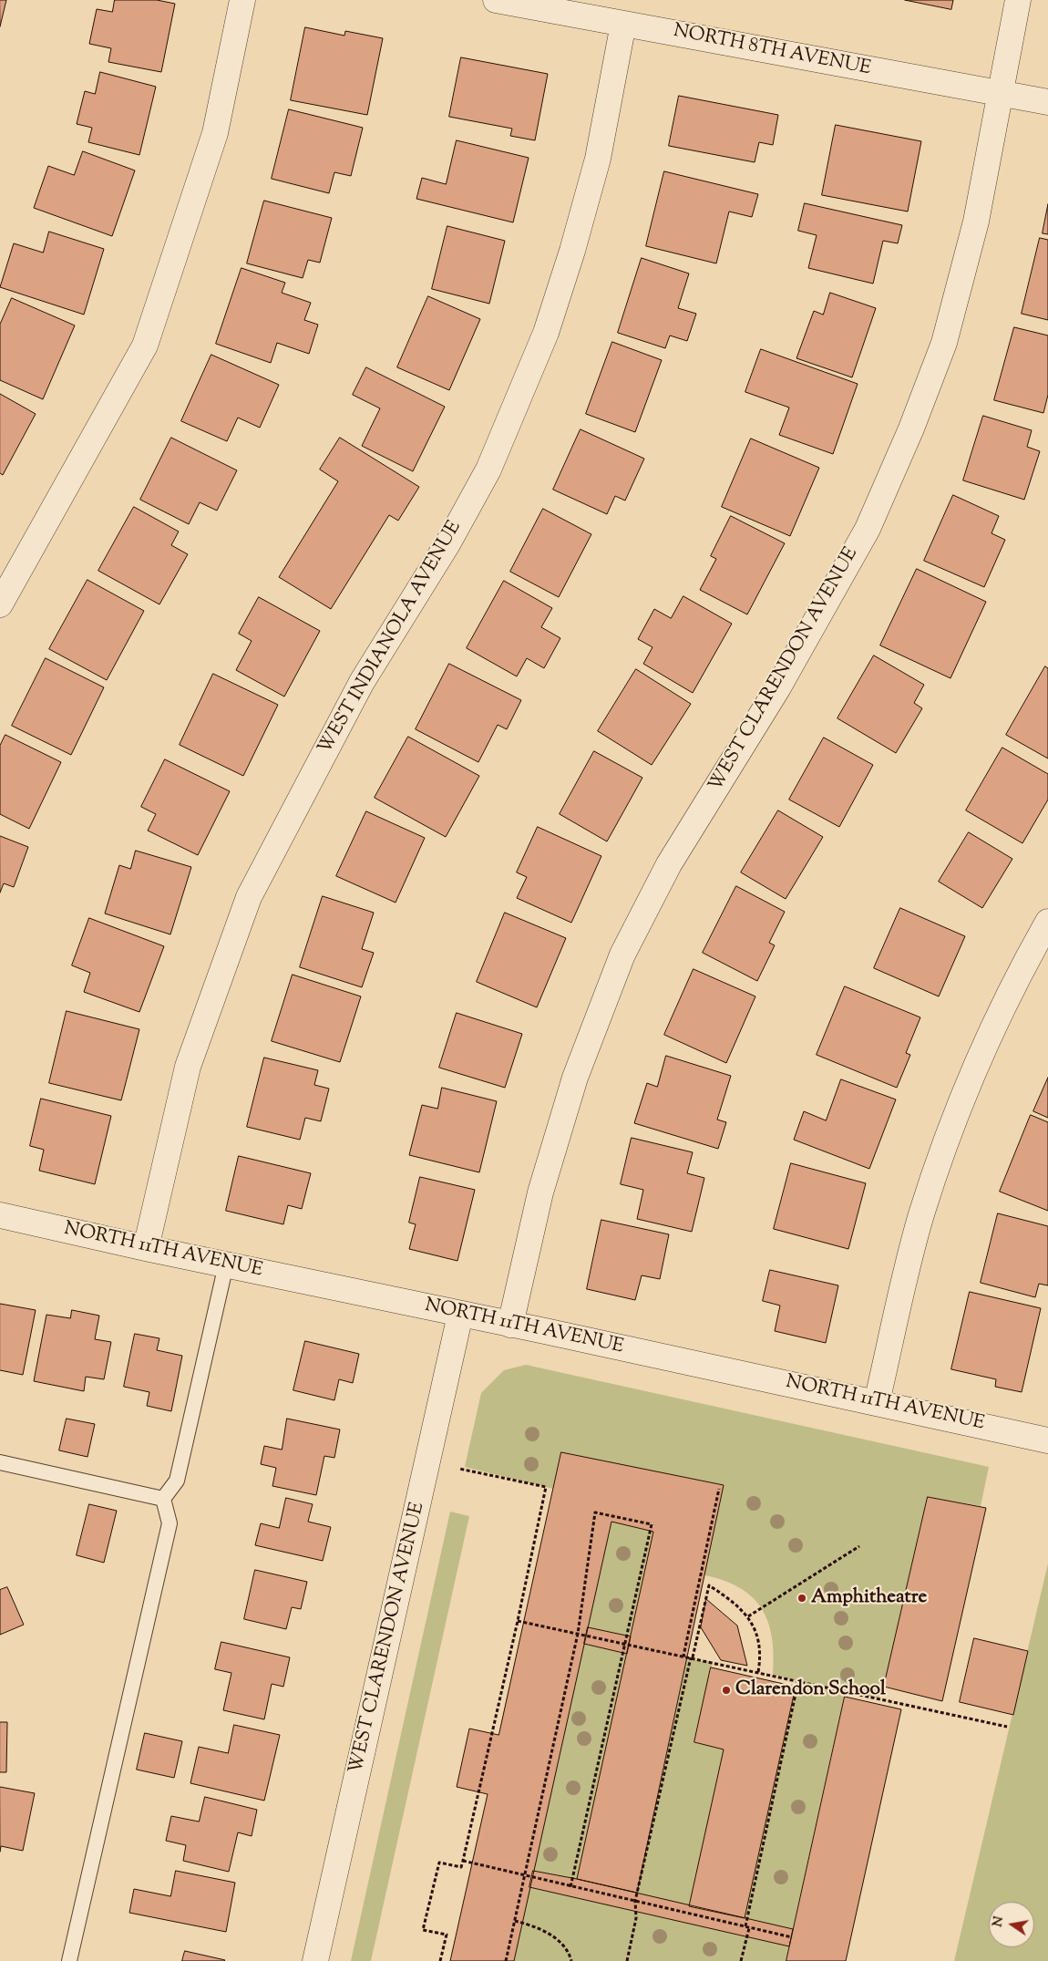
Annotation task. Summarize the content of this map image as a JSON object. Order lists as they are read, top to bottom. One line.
{"streets":{"street":["NORTH 8TH AVENUE","WEST INDIANOLA AVENUE","WEST CLARENDON AVENUE","NORTH 11TH AVENUE"]},"crossings":[["NORTH 8TH AVENUE","WEST INDIANOLA AVENUE"],["NORTH 8TH AVENUE","WEST CLARENDON AVENUE"],["WEST INDIANOLA AVENUE","NORTH 11TH AVENUE"],["WEST CLARENDON AVENUE","NORTH 11TH AVENUE"]],"places":["Amphitheatre","Clarendon School"],"north":"left"}
